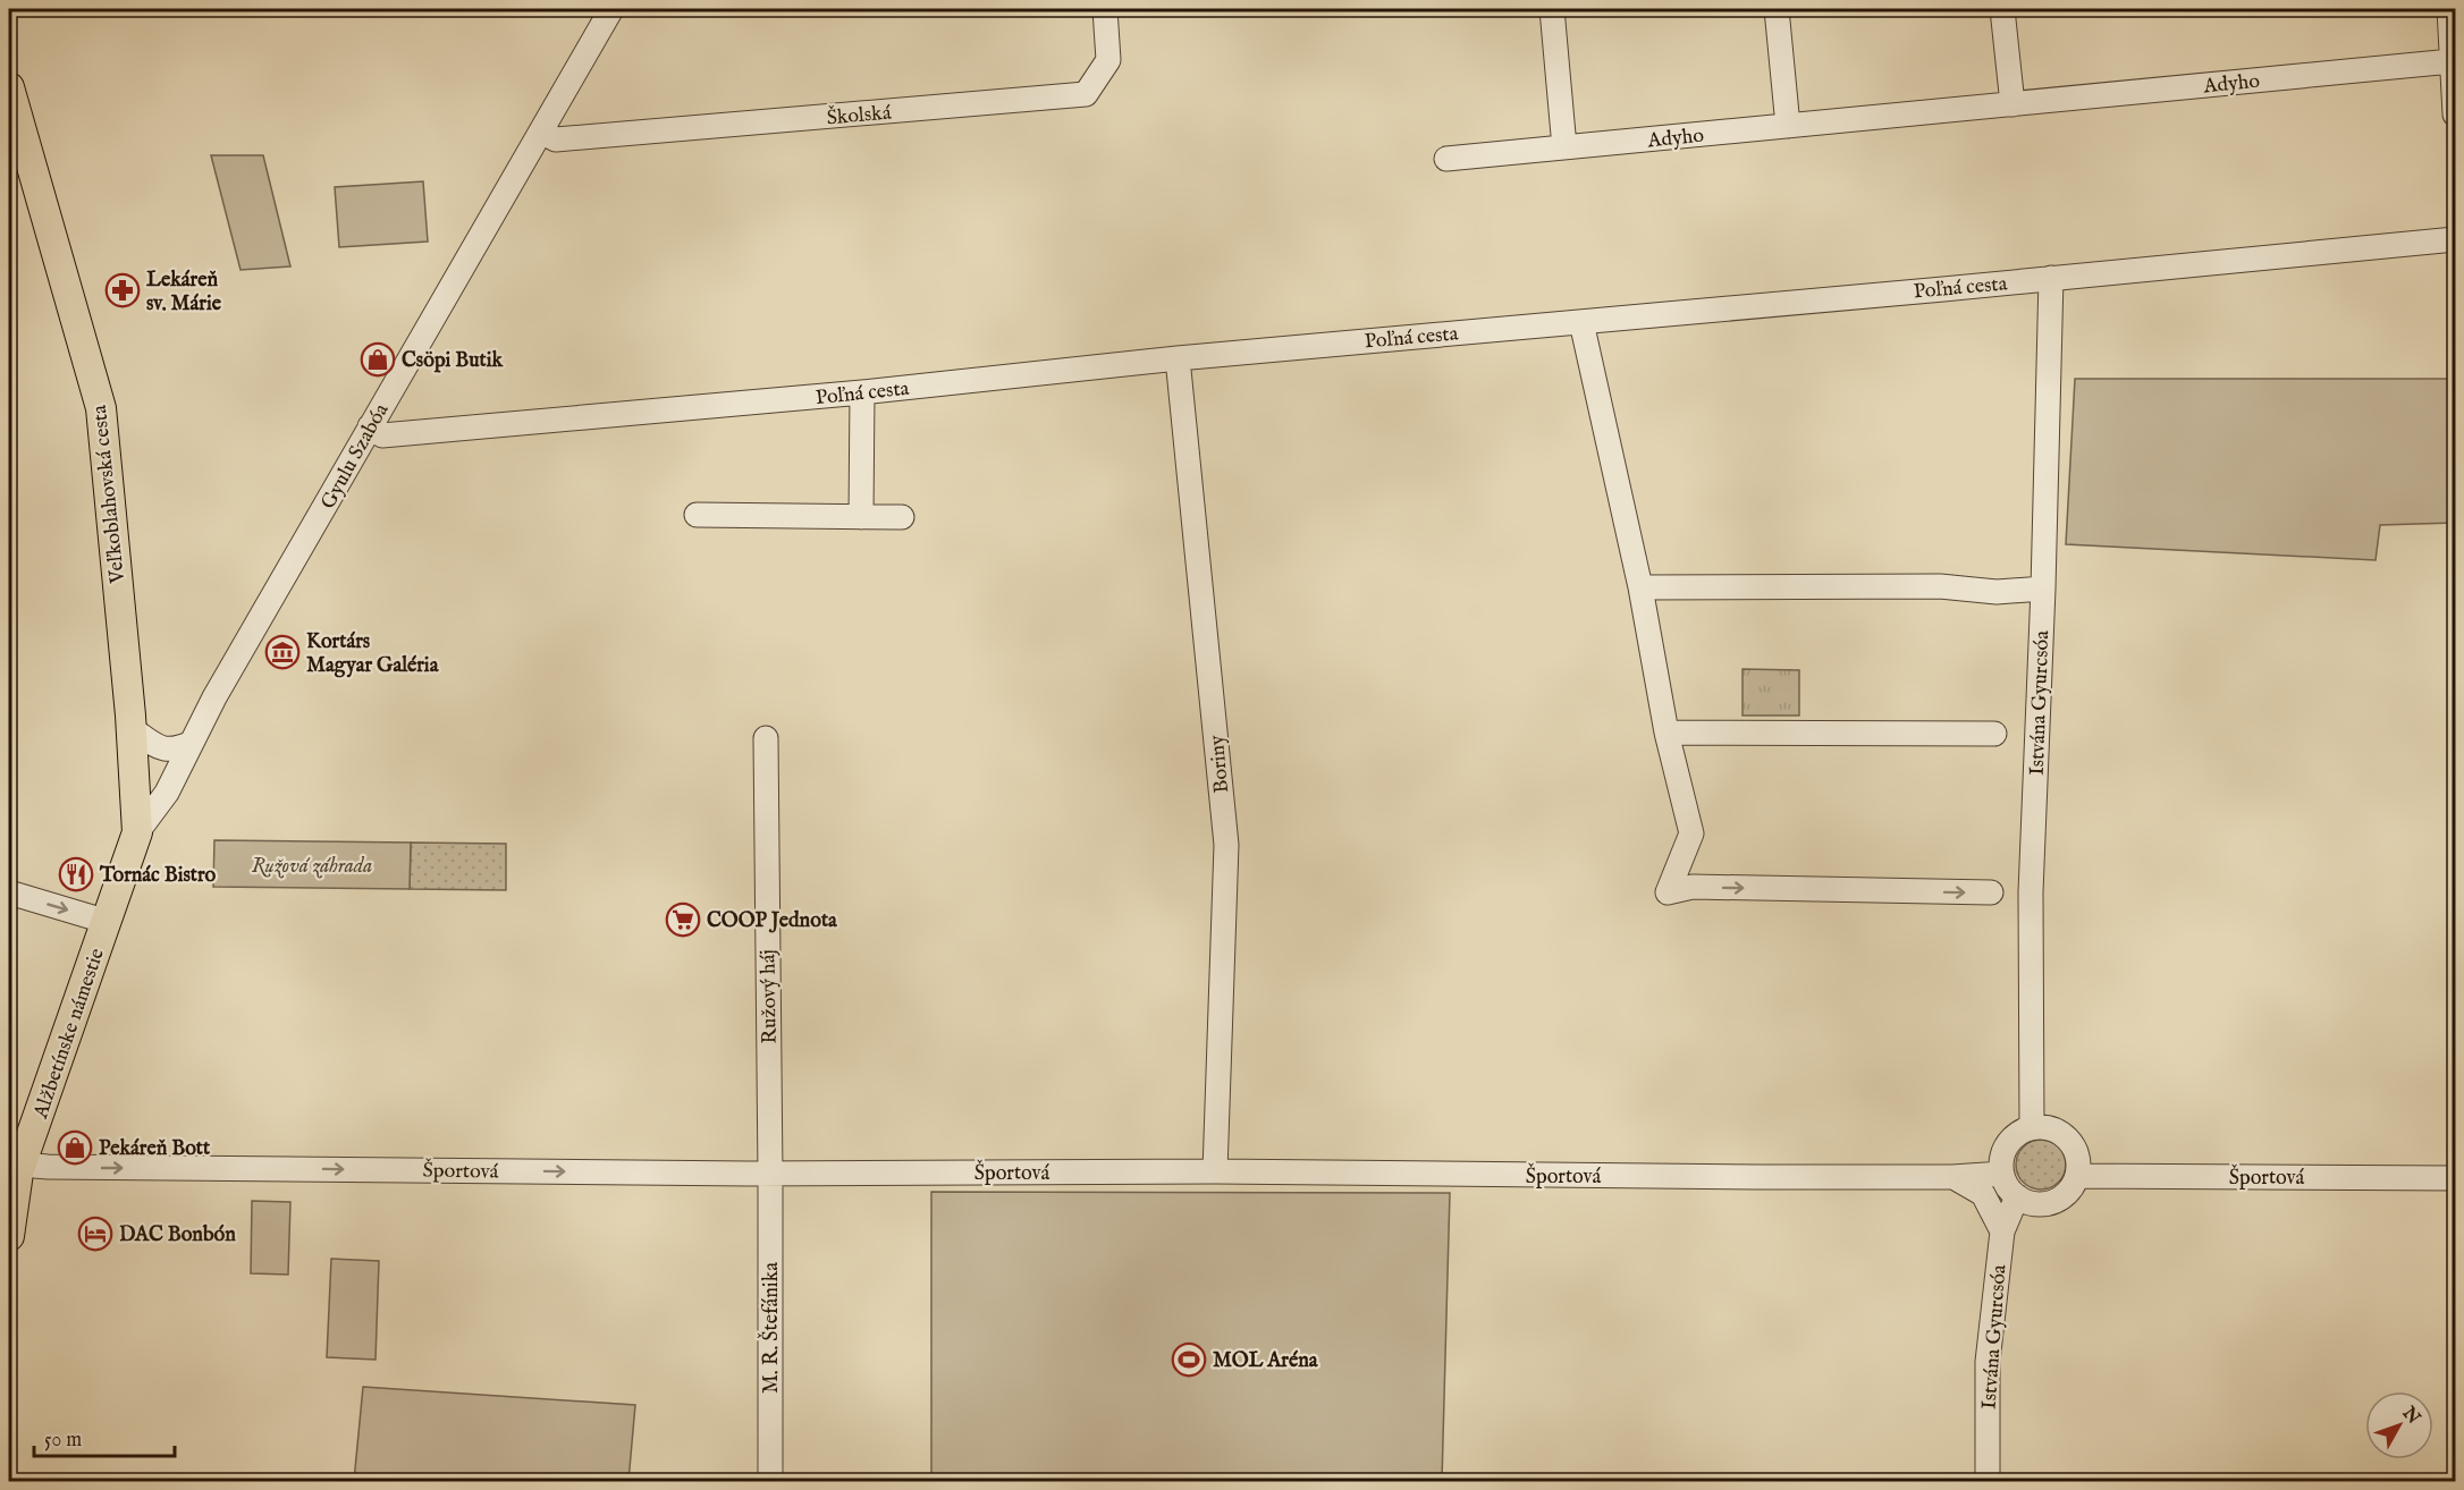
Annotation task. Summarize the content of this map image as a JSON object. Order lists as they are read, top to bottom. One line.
{"streets":{"main road":["Veľkoblahovská cesta","Alžbetínske námestie"],"street":["Adyho","Školská","Poľná cesta","Gyulu Szabóa","Istvána Gyurcsóa","Boriny","Ružový háj","Športová","M. R. Štefánika"]},"crossings":[["Školská","Gyulu Szabóa"],["Poľná cesta","Gyulu Szabóa"],["Poľná cesta","Istvána Gyurcsóa"],["Poľná cesta","Boriny"],["Gyulu Szabóa","Veľkoblahovská cesta"],["Gyulu Szabóa","Alžbetínske námestie"],["Veľkoblahovská cesta","Alžbetínske námestie"],["Istvána Gyurcsóa","Športová"],["Boriny","Športová"],["Ružový háj","Športová"],["Ružový háj","M. R. Štefánika"],["Alžbetínske námestie","Športová"],["Športová","M. R. Štefánika"]],"parks":["Ružová záhrada"],"places":{"pharmacy":["Lekáreň sv. Márie"],"shop":["Csöpi Butik","Pekáreň Bott"],"museum":["Kortárs Magyar Galéria"],"restaurant":["Tornác Bistro"],"supermarket":["COOP Jednota"],"hotel":["DAC Bonbón"],"sports":["MOL Aréna"]},"scale_bar":"50 m","north":"top right"}
